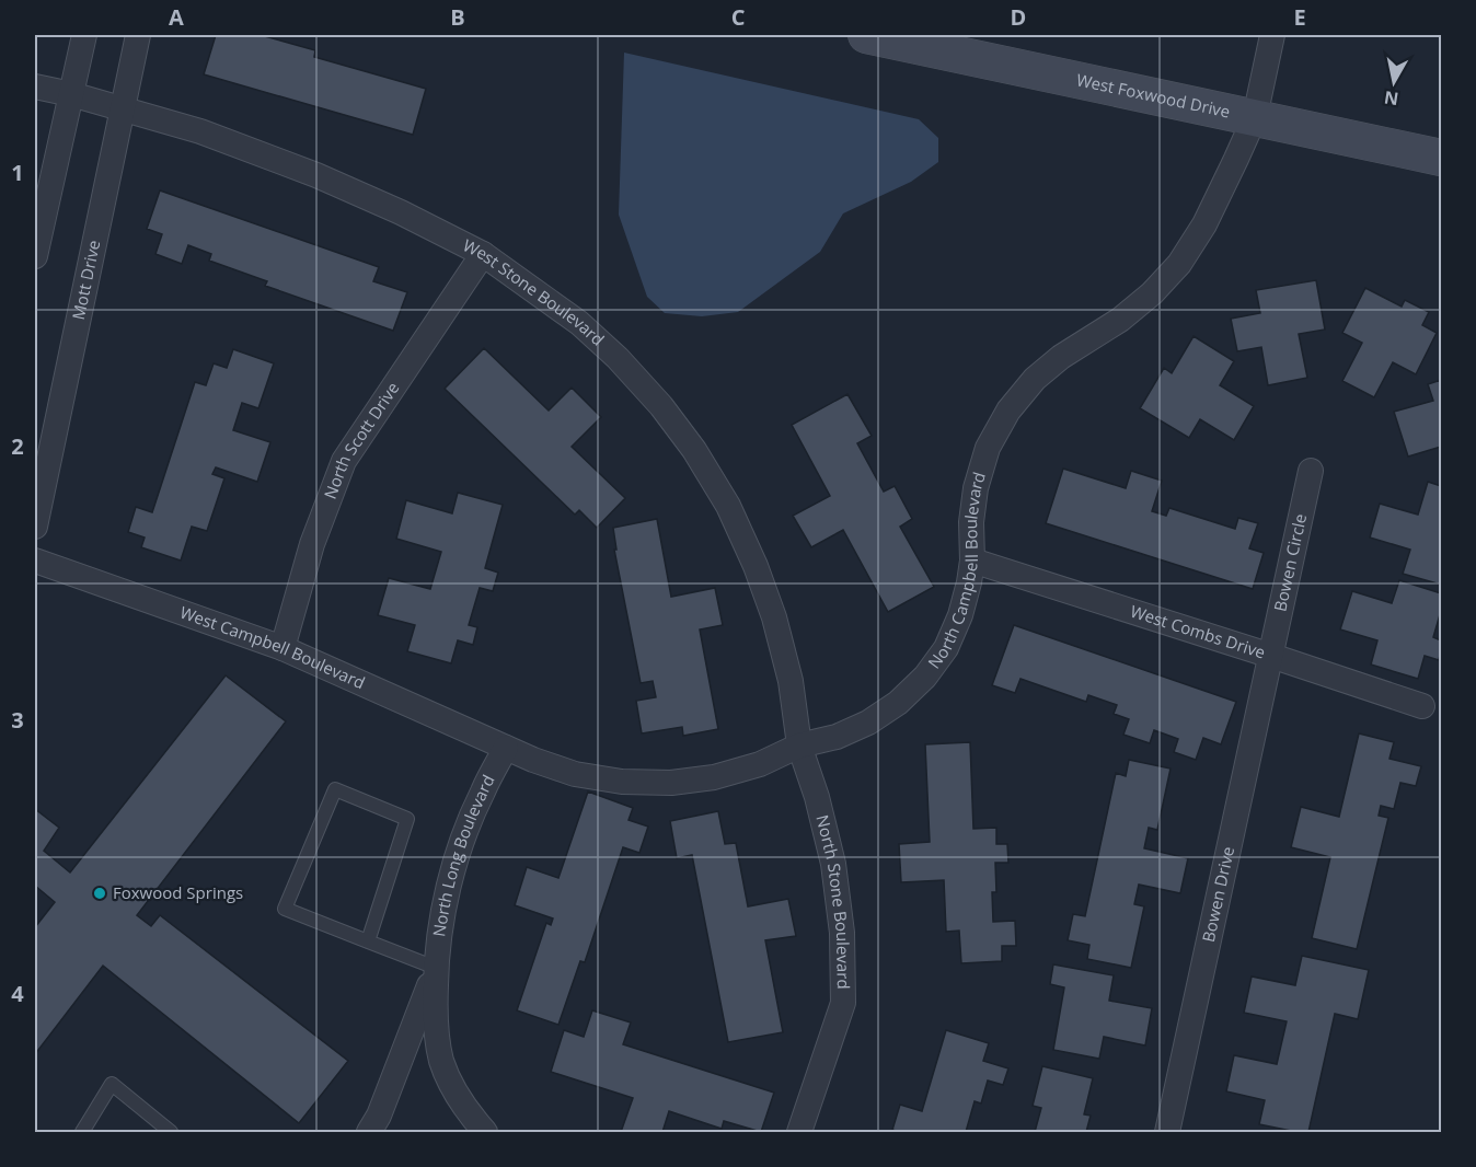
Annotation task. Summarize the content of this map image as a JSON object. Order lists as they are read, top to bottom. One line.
{"streets":{"main road":["West Foxwood Drive"],"street":["Mott Drive","West Stone Boulevard","North Scott Drive","Bowen Circle","North Campbell Boulevard","West Combs Drive","West Campbell Boulevard","North Long Boulevard","Bowen Drive","North Stone Boulevard"]},"crossings":[["West Foxwood Drive","North Campbell Boulevard"],["Mott Drive","West Stone Boulevard"],["West Stone Boulevard","North Scott Drive"],["West Stone Boulevard","North Campbell Boulevard"],["West Stone Boulevard","North Stone Boulevard"],["North Scott Drive","West Campbell Boulevard"],["Bowen Circle","West Combs Drive"],["Bowen Circle","Bowen Drive"],["North Campbell Boulevard","West Combs Drive"],["North Campbell Boulevard","West Campbell Boulevard"],["North Campbell Boulevard","North Long Boulevard"],["North Campbell Boulevard","North Stone Boulevard"],["West Combs Drive","Bowen Drive"],["West Campbell Boulevard","North Long Boulevard"]],"places":["Foxwood Springs"],"north":"bottom","grid":{"columns":["A","B","C","D","E"],"rows":["1","2","3","4"]}}
